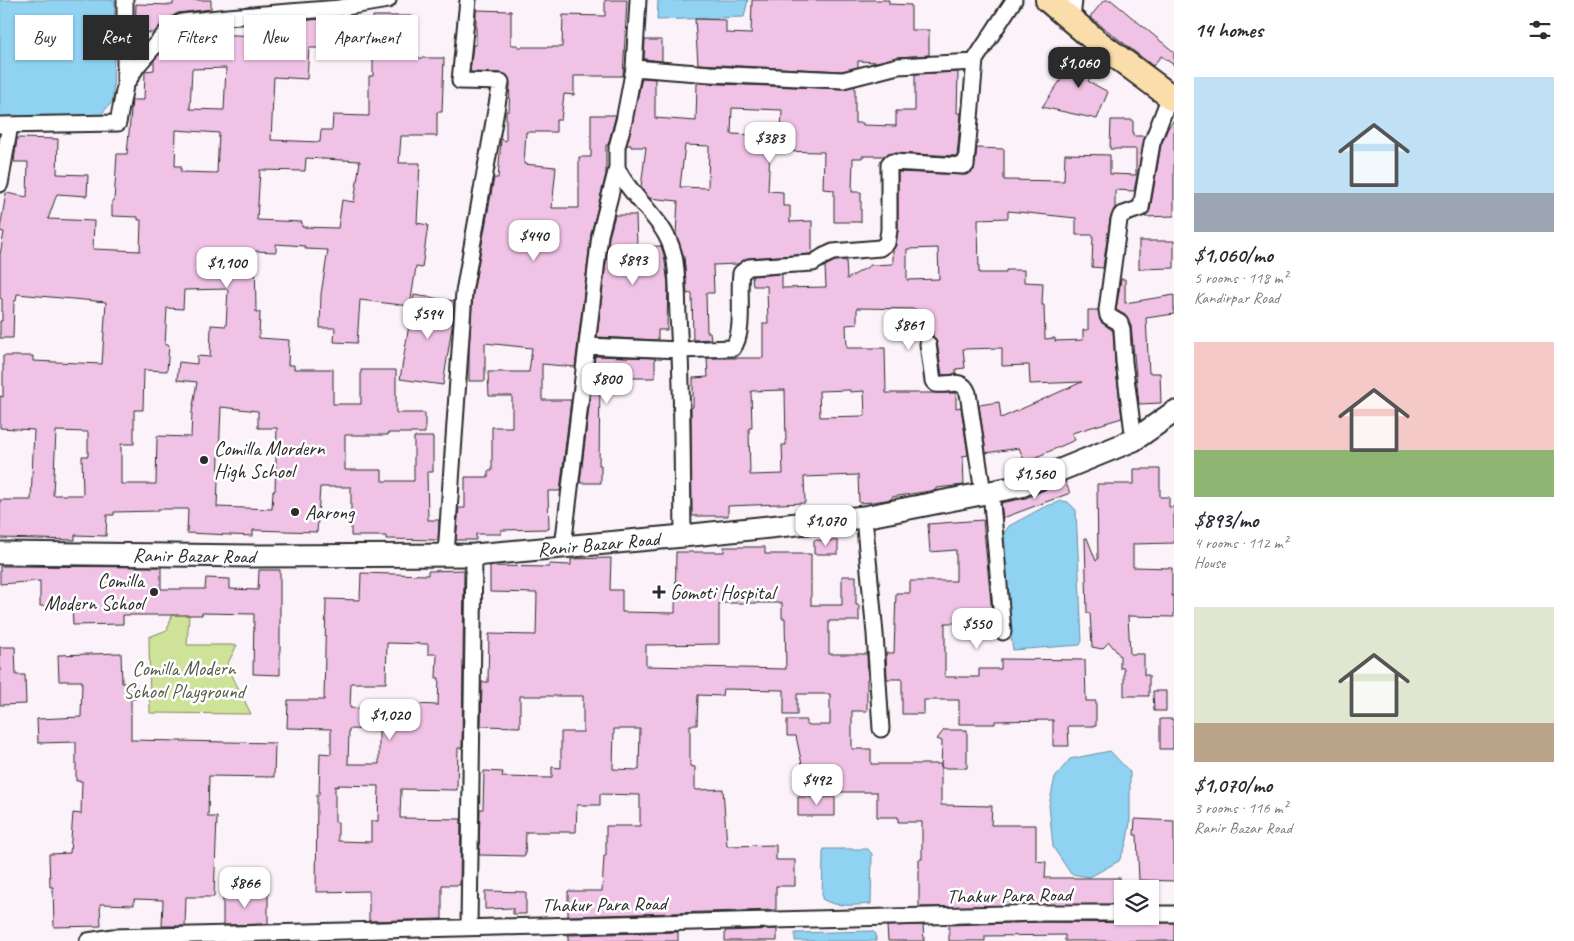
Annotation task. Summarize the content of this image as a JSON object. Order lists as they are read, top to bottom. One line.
{"streets":{"main road":["Ranir Bazar Road"],"street":["Thakur Para Road"]},"parks":["Comilla Modern School Playground"],"places":{"other":["Comilla Mordern High School","Aarong","Comilla Modern School"],"health":["Gomoti Hospital"]},"page":{"heading":"14 homes","chip":["Buy","Rent","Filters","New","Apartment"],"price":["$1,060","$383","$440","$893","$1,100","$594","$861","$800","$1,560","$1,070","$550","$1,020","$492","$866"],"list":[{"name":"$1,060/mo","note":"5 rooms · 118 m² · Kandirpar Road"},{"name":"$893/mo","note":"4 rooms · 112 m² · House"},{"name":"$1,070/mo","note":"3 rooms · 116 m² · Ranir Bazar Road"}]}}
